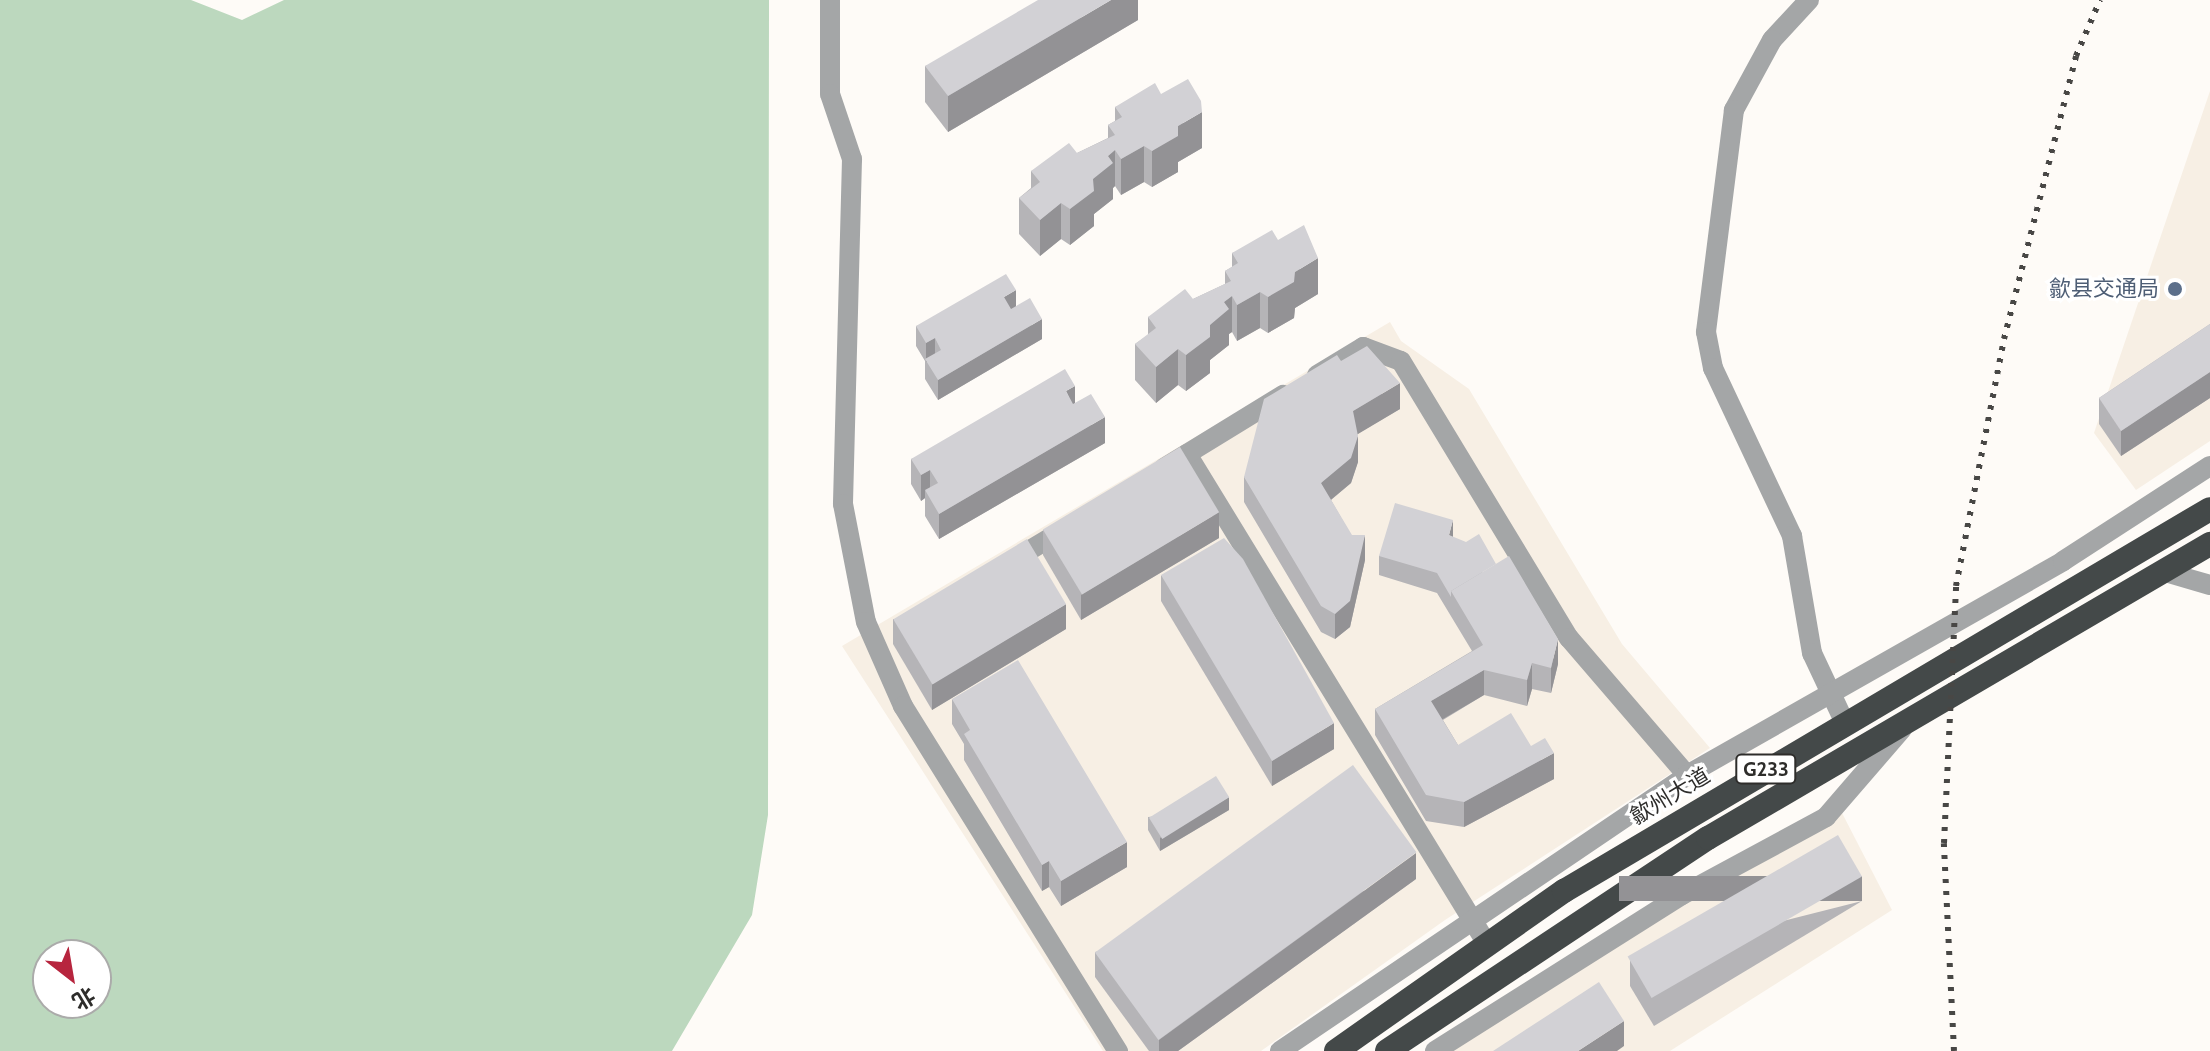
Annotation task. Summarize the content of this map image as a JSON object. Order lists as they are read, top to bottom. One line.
{"streets":{"highway":["G233","歙州大道"]},"places":["歙县交通局"],"north":"bottom right"}
